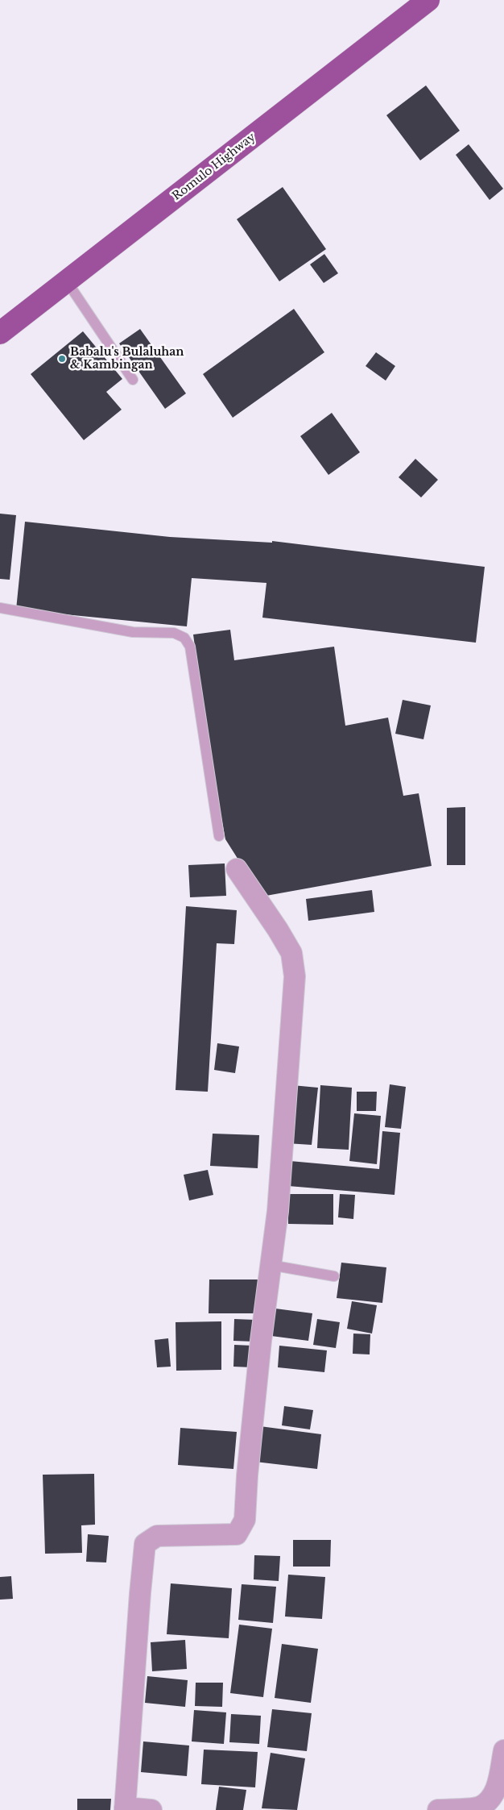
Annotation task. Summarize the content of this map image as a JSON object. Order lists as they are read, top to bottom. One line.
{"streets":{"highway":["Romulo Highway"]},"places":["Babalu's Bulaluhan & Kambingan"]}
